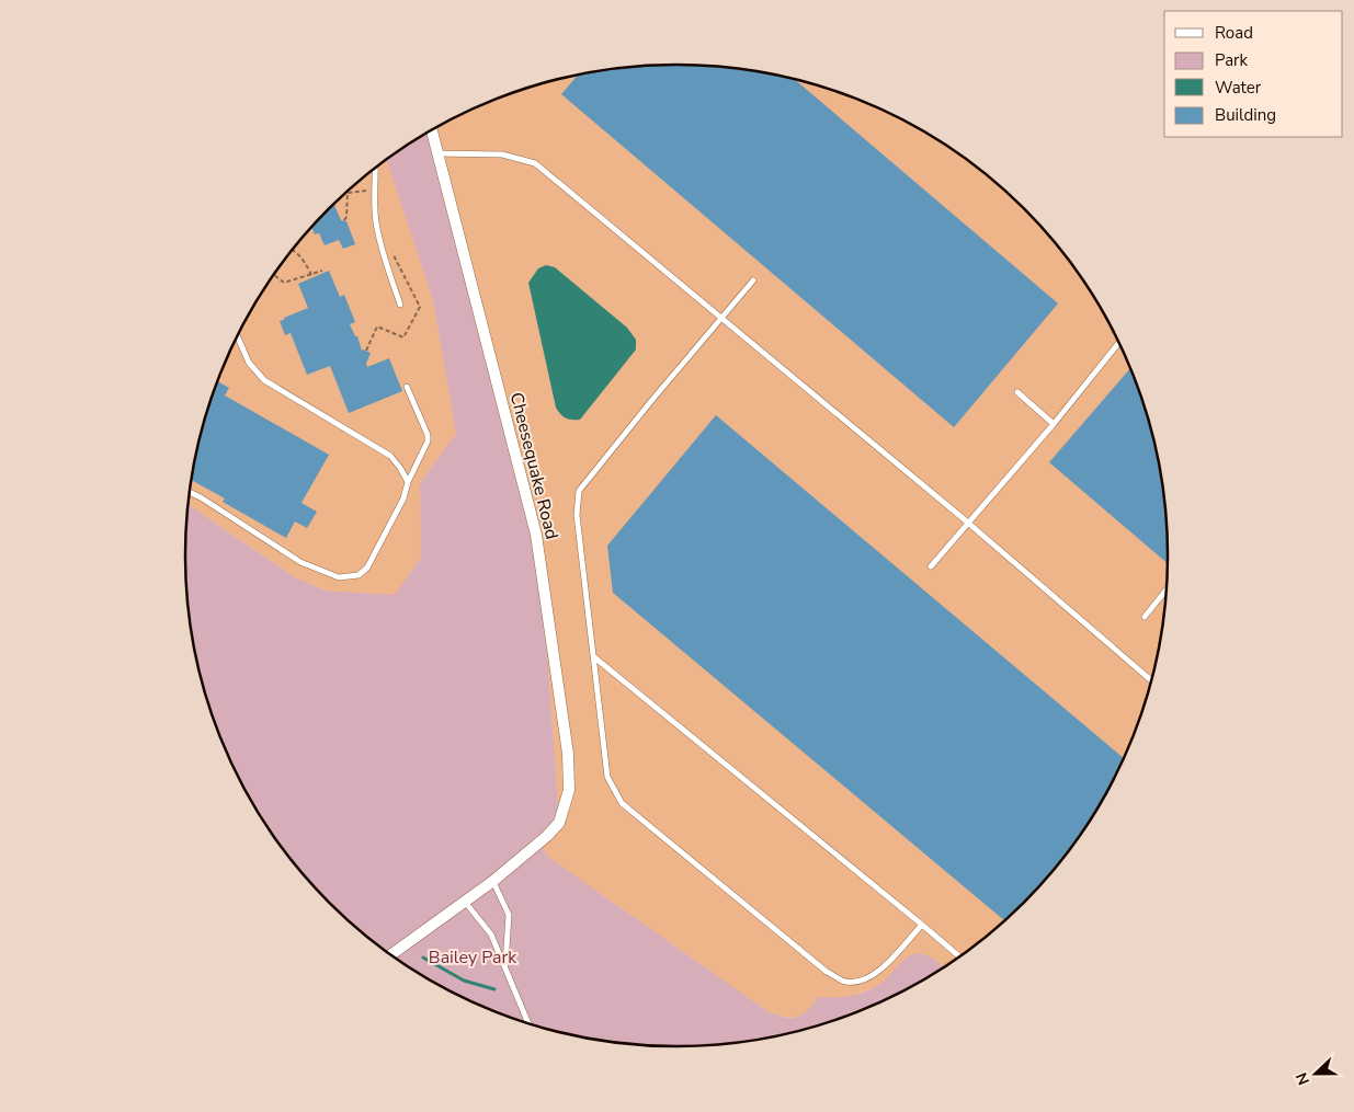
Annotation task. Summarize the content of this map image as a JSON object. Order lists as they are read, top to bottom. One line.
{"streets":{"street":["Cheesequake Road"]},"parks":["Bailey Park"],"legend":["Road","Park","Water","Building"],"north":"left"}
